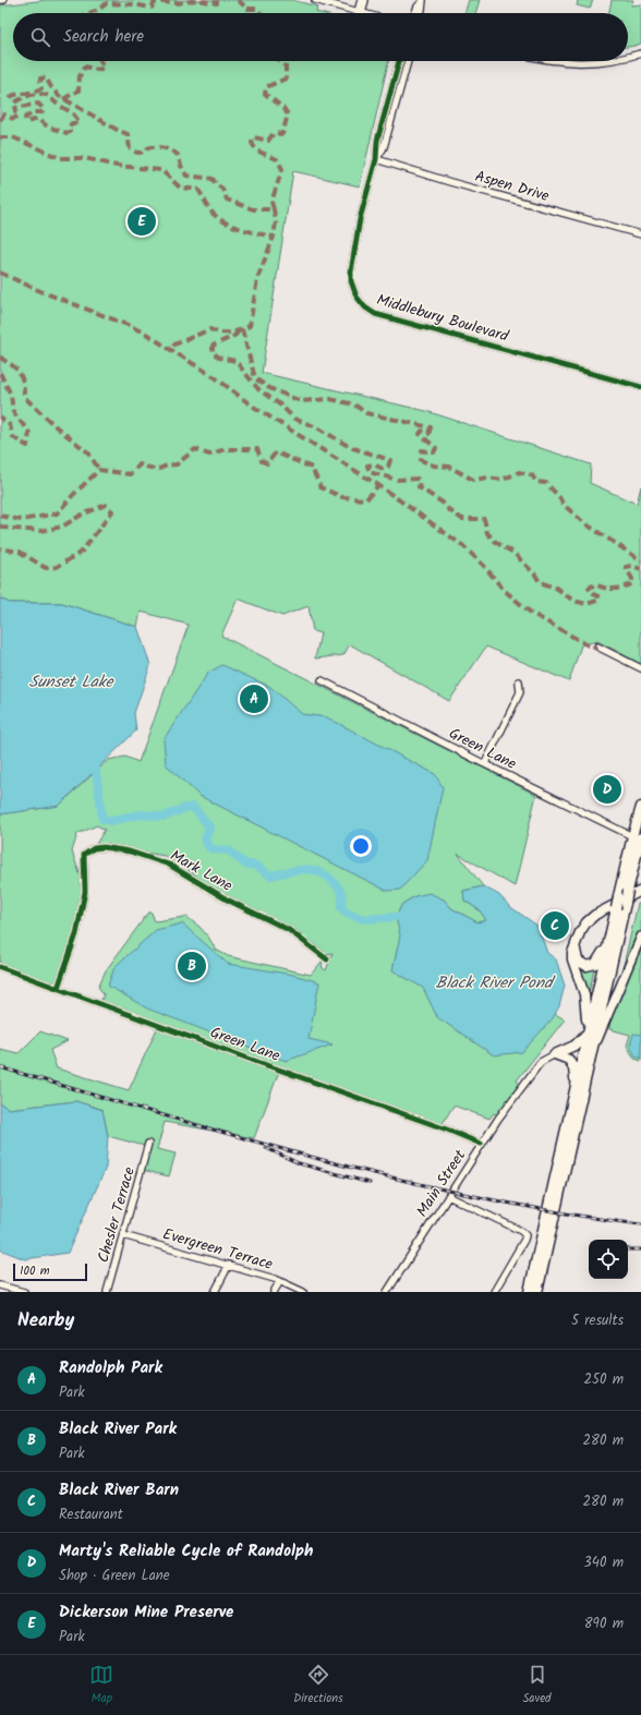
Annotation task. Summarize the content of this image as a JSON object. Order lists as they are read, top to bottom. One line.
{"streets":{"street":["Aspen Drive","Middlebury Boulevard","Green Lane","Mark Lane","Main Street","Chesler Terrace","Evergreen Terrace"]},"crossings":[["Aspen Drive","Middlebury Boulevard"],["Green Lane","Mark Lane"],["Green Lane","Main Street"],["Chesler Terrace","Evergreen Terrace"]],"water":["Sunset Lake","Black River Pond"],"scale_bar":"100 m","page":{"search":"Search here","pins":["E","A","D","C","B"],"scale":"100 m","heading":["Nearby","5 results"],"list":[{"mark":"A","name":"Randolph Park","note":"Park","value":"250 m"},{"mark":"B","name":"Black River Park","note":"Park","value":"280 m"},{"mark":"C","name":"Black River Barn","note":"Restaurant","value":"280 m"},{"mark":"D","name":"Marty's Reliable Cycle of Randolph","note":"Shop · Green Lane","value":"340 m"},{"mark":"E","name":"Dickerson Mine Preserve","note":"Park","value":"890 m"}],"nav":["Map","Directions","Saved"]}}
